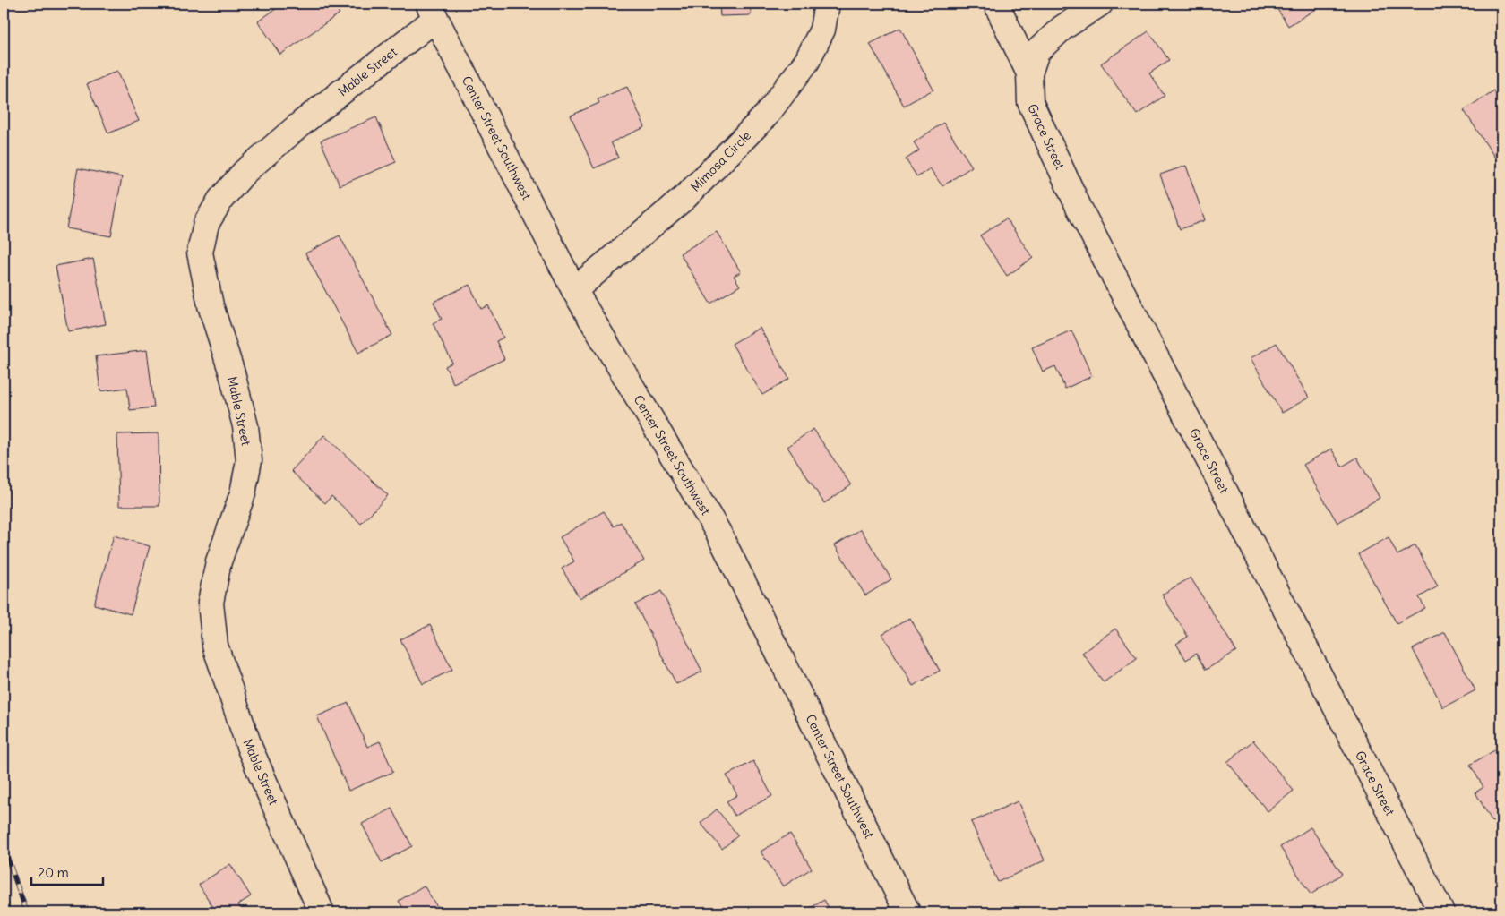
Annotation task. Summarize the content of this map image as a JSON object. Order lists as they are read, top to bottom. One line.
{"streets":{"street":["Mable Street","Grace Street","Center Street Southwest","Mimosa Circle"]},"crossings":[["Mable Street","Center Street Southwest"],["Center Street Southwest","Mimosa Circle"]],"scale_bar":"20 m"}
